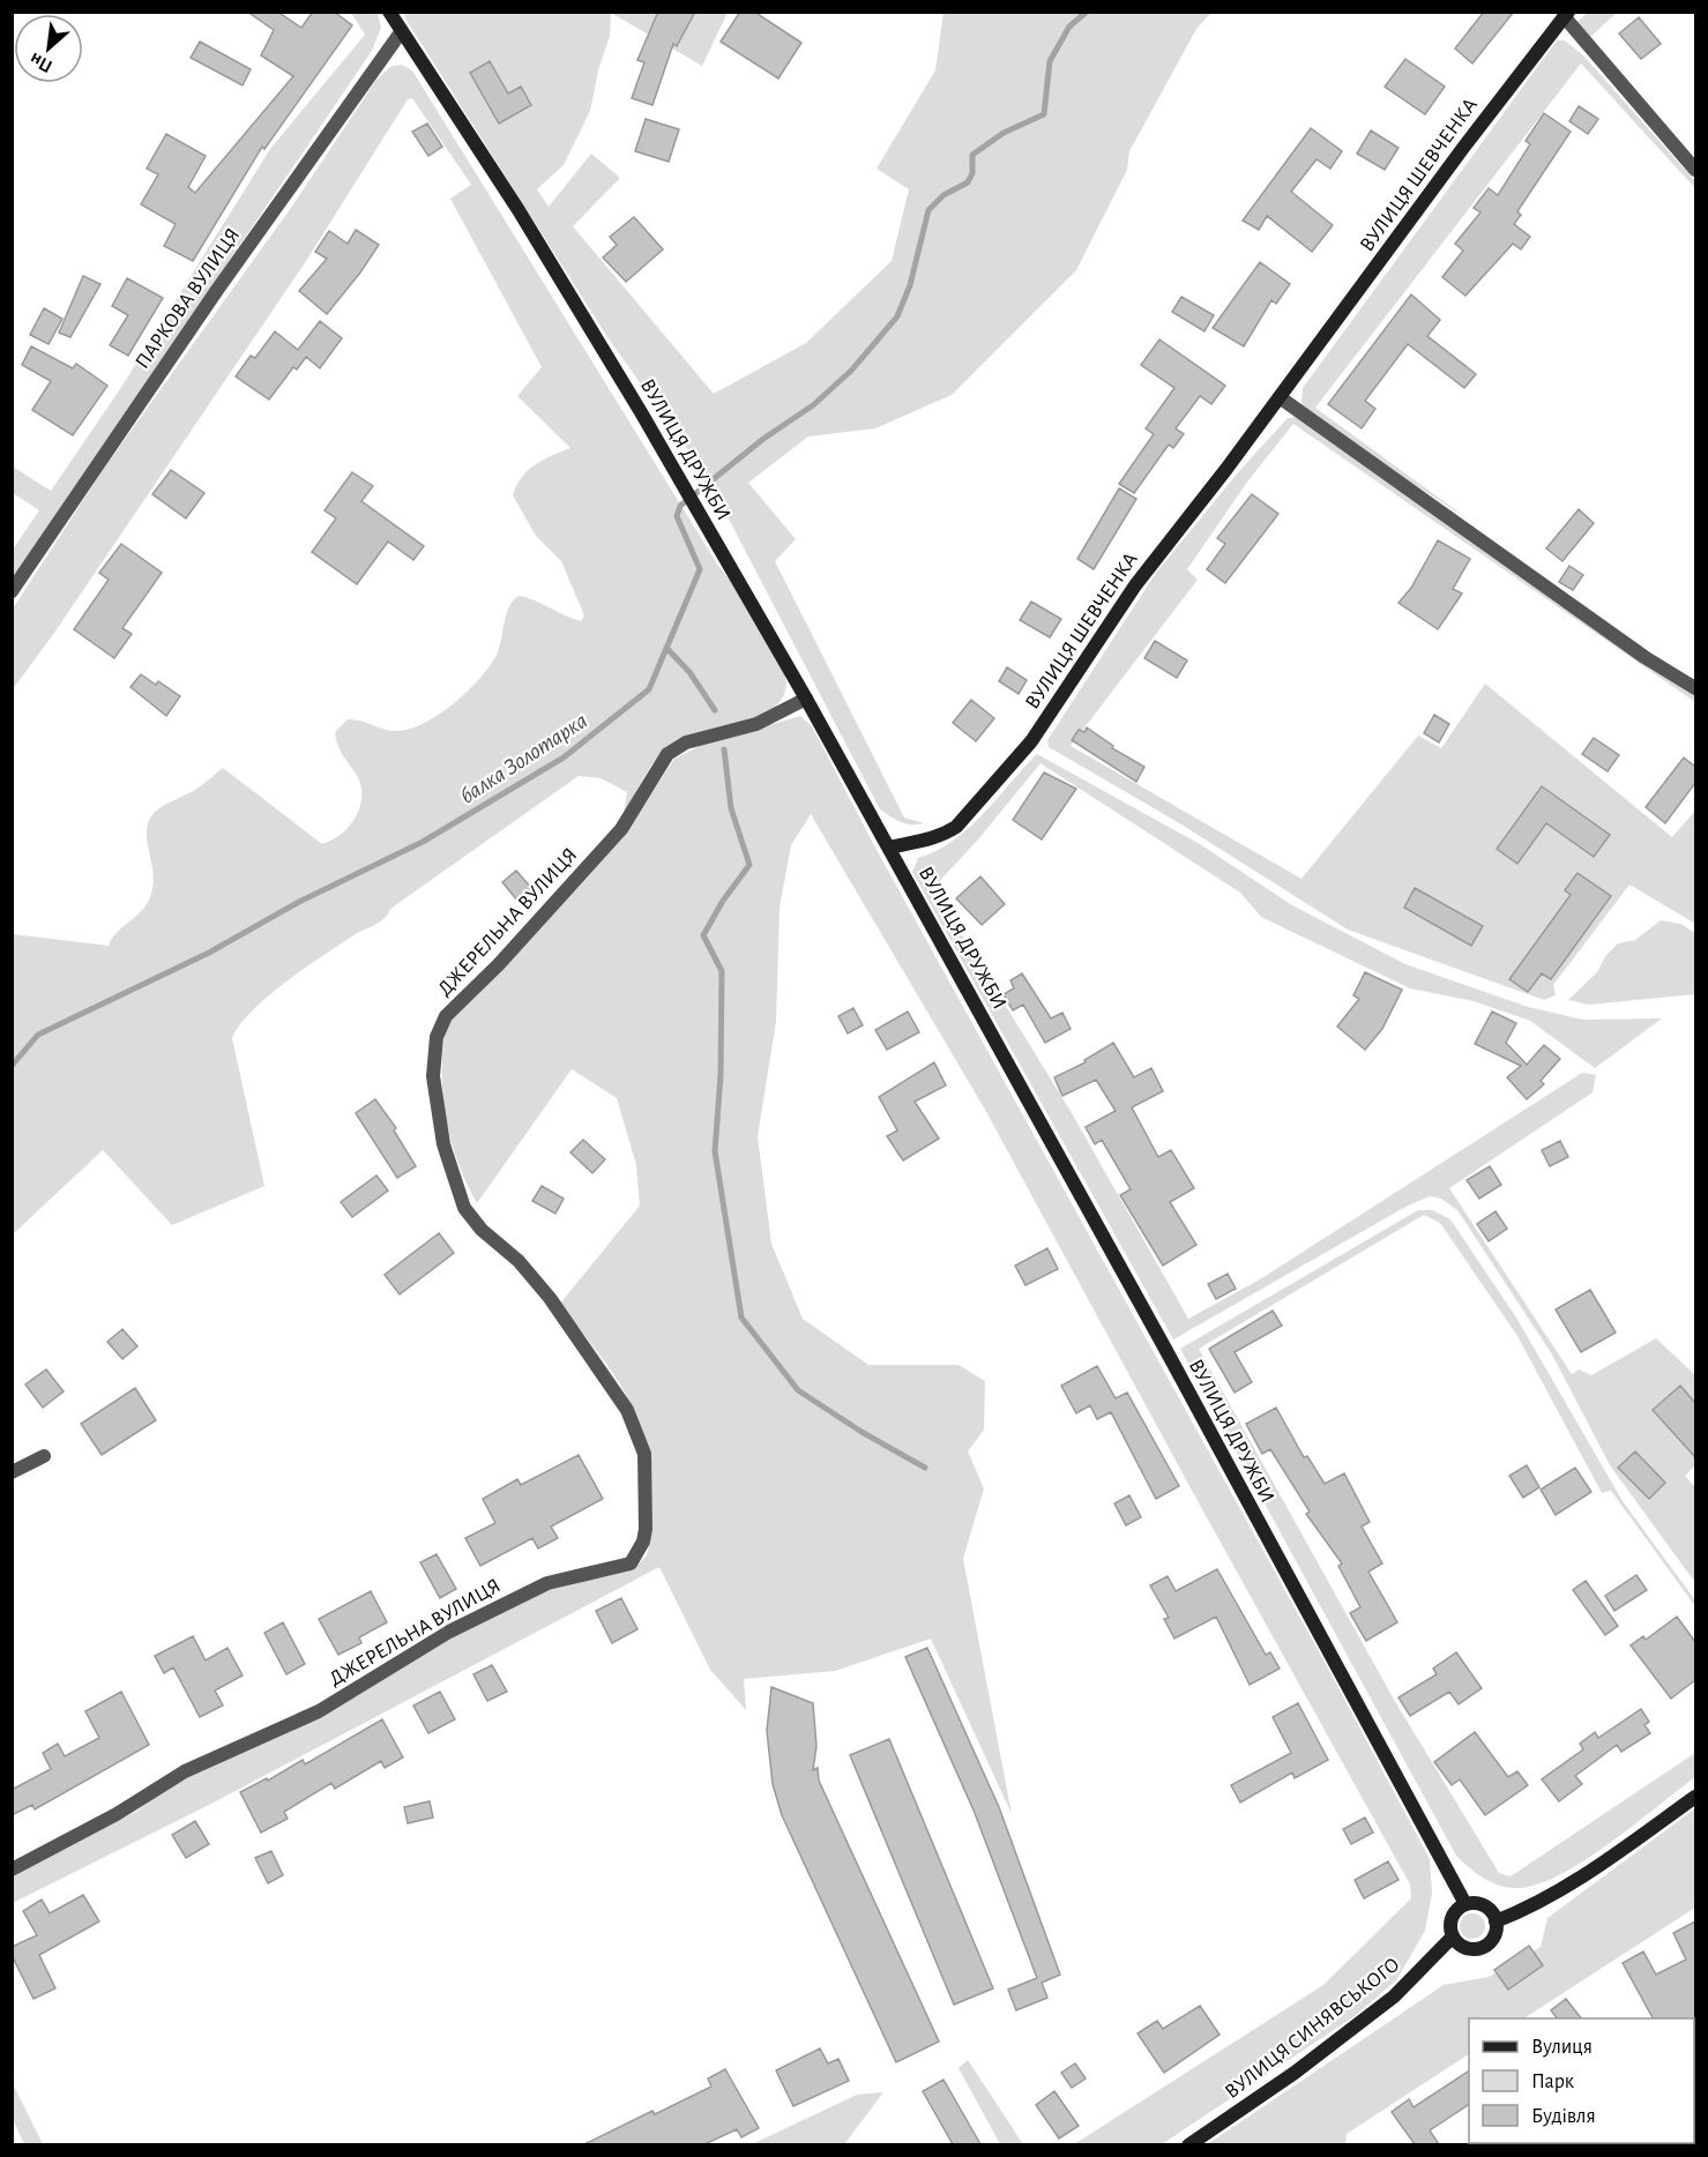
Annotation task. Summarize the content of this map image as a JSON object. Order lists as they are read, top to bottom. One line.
{"streets":{"street":["ВУЛИЦЯ ШЕВЧЕНКА","ПАРКОВА ВУЛИЦЯ","ВУЛИЦЯ ДРУЖБИ","ДЖЕРЕЛЬНА ВУЛИЦЯ","ВУЛИЦЯ СИНЯВСЬКОГО"]},"crossings":[["ВУЛИЦЯ ШЕВЧЕНКА","ВУЛИЦЯ ДРУЖБИ"],["ПАРКОВА ВУЛИЦЯ","ВУЛИЦЯ ДРУЖБИ"],["ВУЛИЦЯ ДРУЖБИ","ДЖЕРЕЛЬНА ВУЛИЦЯ"],["ВУЛИЦЯ ДРУЖБИ","ВУЛИЦЯ СИНЯВСЬКОГО"]],"water":["балка Золотарка"],"legend":["Вулиця","Парк","Будівля"],"north":"bottom left"}
